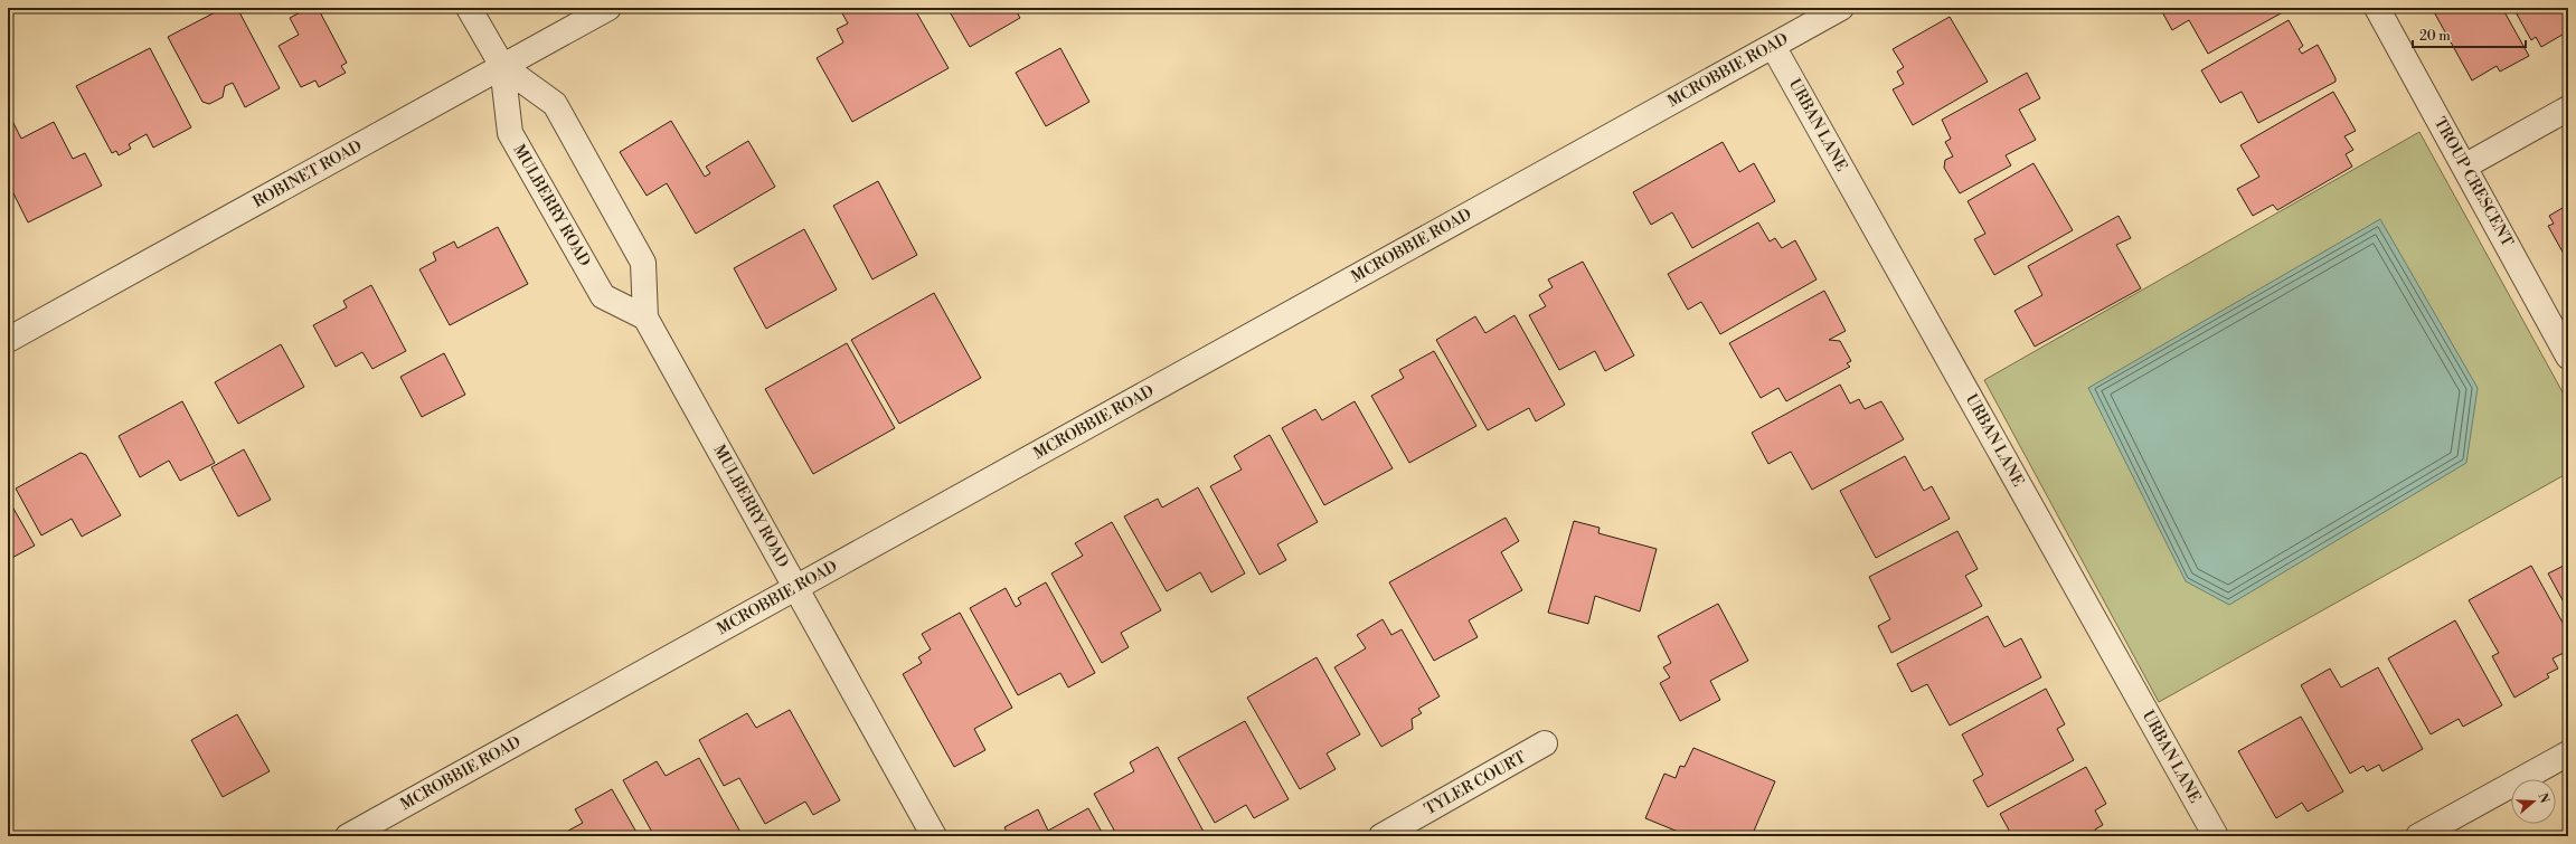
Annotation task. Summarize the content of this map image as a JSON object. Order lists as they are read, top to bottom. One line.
{"streets":{"street":["MCROBBIE ROAD","URBAN LANE","ROBINET ROAD","TROUP CRESCENT","MULBERRY ROAD","TYLER COURT"]},"crossings":[["MCROBBIE ROAD","URBAN LANE"],["MCROBBIE ROAD","MULBERRY ROAD"],["ROBINET ROAD","MULBERRY ROAD"]],"scale_bar":"20 m","north":"right"}
